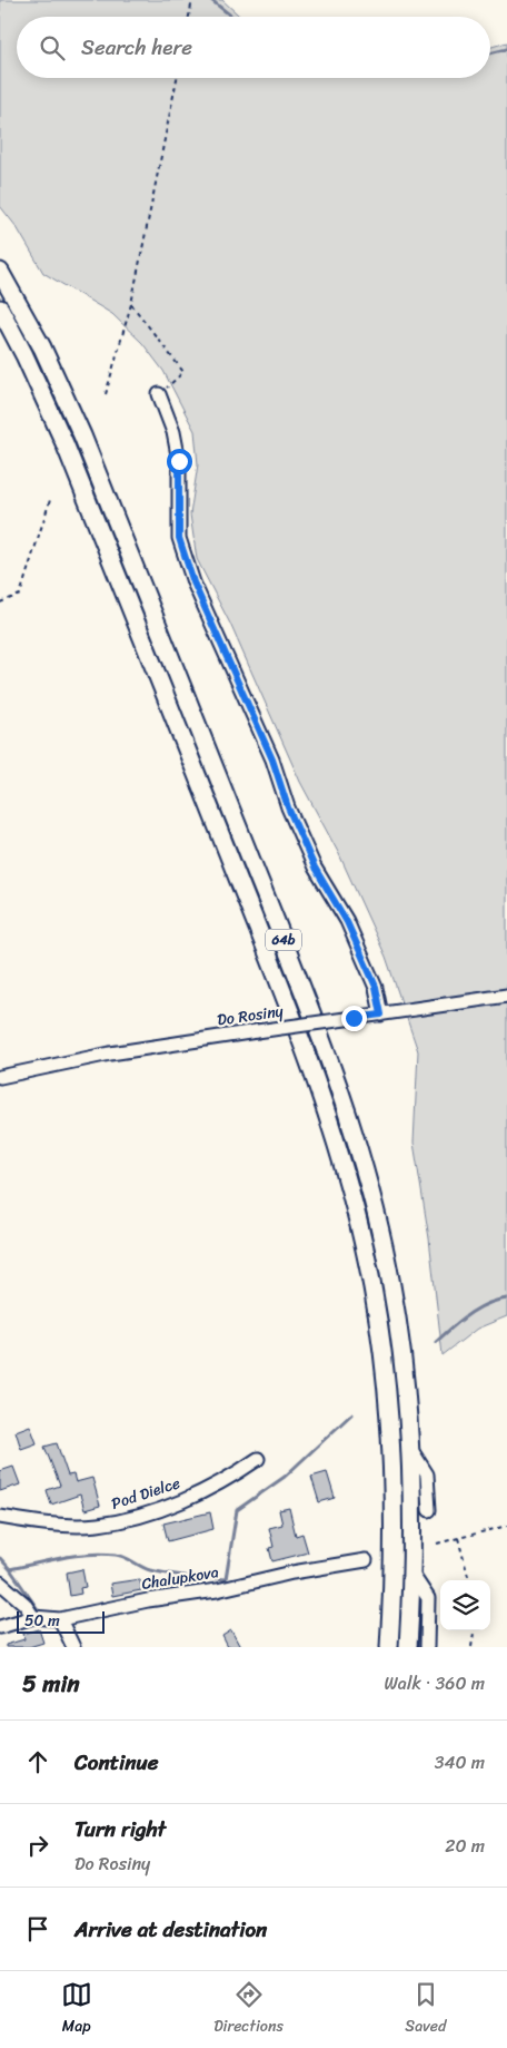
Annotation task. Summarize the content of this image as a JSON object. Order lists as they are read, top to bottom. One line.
{"streets":{"highway":["64b"],"street":["Do Rosiny","Pod Dielce","Chalupkova"]},"scale_bar":"50 m","page":{"search":"Search here","scale":"50 m","heading":["5 min","Walk · 360 m"],"list":[["Continue","340 m"],["Turn right","Do Rosiny","20 m"],"Arrive at destination"],"nav":["Map","Directions","Saved"]}}
